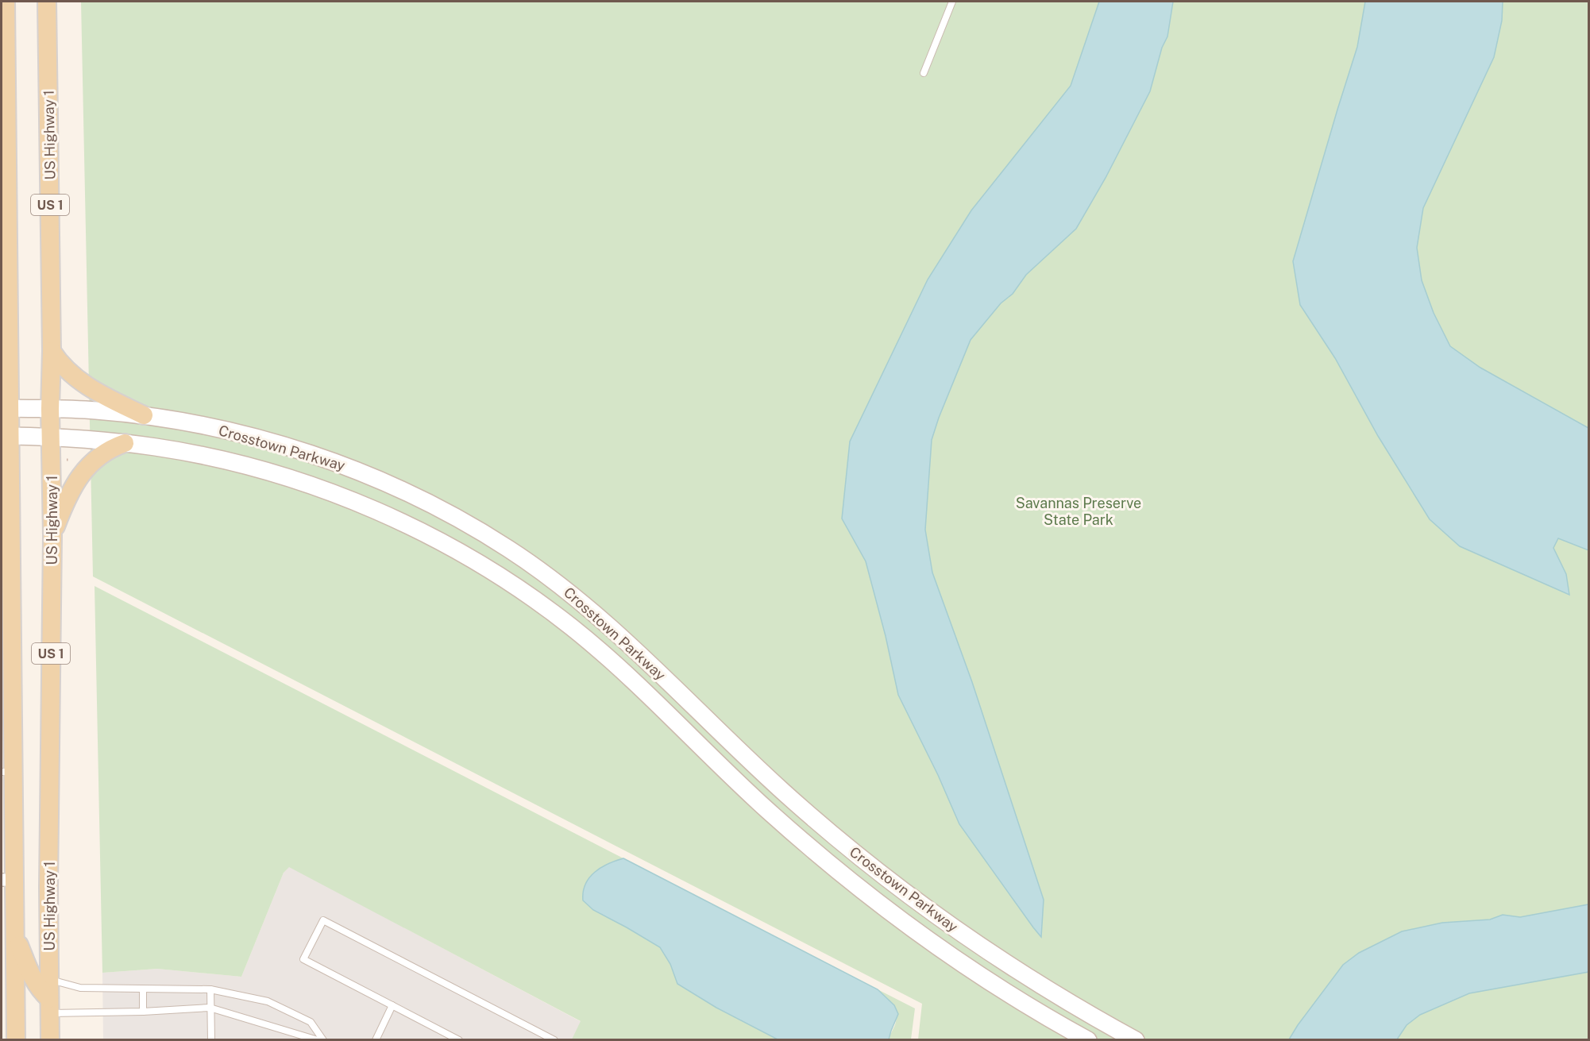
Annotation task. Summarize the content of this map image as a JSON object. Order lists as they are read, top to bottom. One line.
{"streets":{"main road":["US Highway 1","US 1","Crosstown Parkway"]},"crossings":[["US Highway 1","Crosstown Parkway"],["US 1","Crosstown Parkway"]],"parks":["Savannas Preserve State Park"]}
